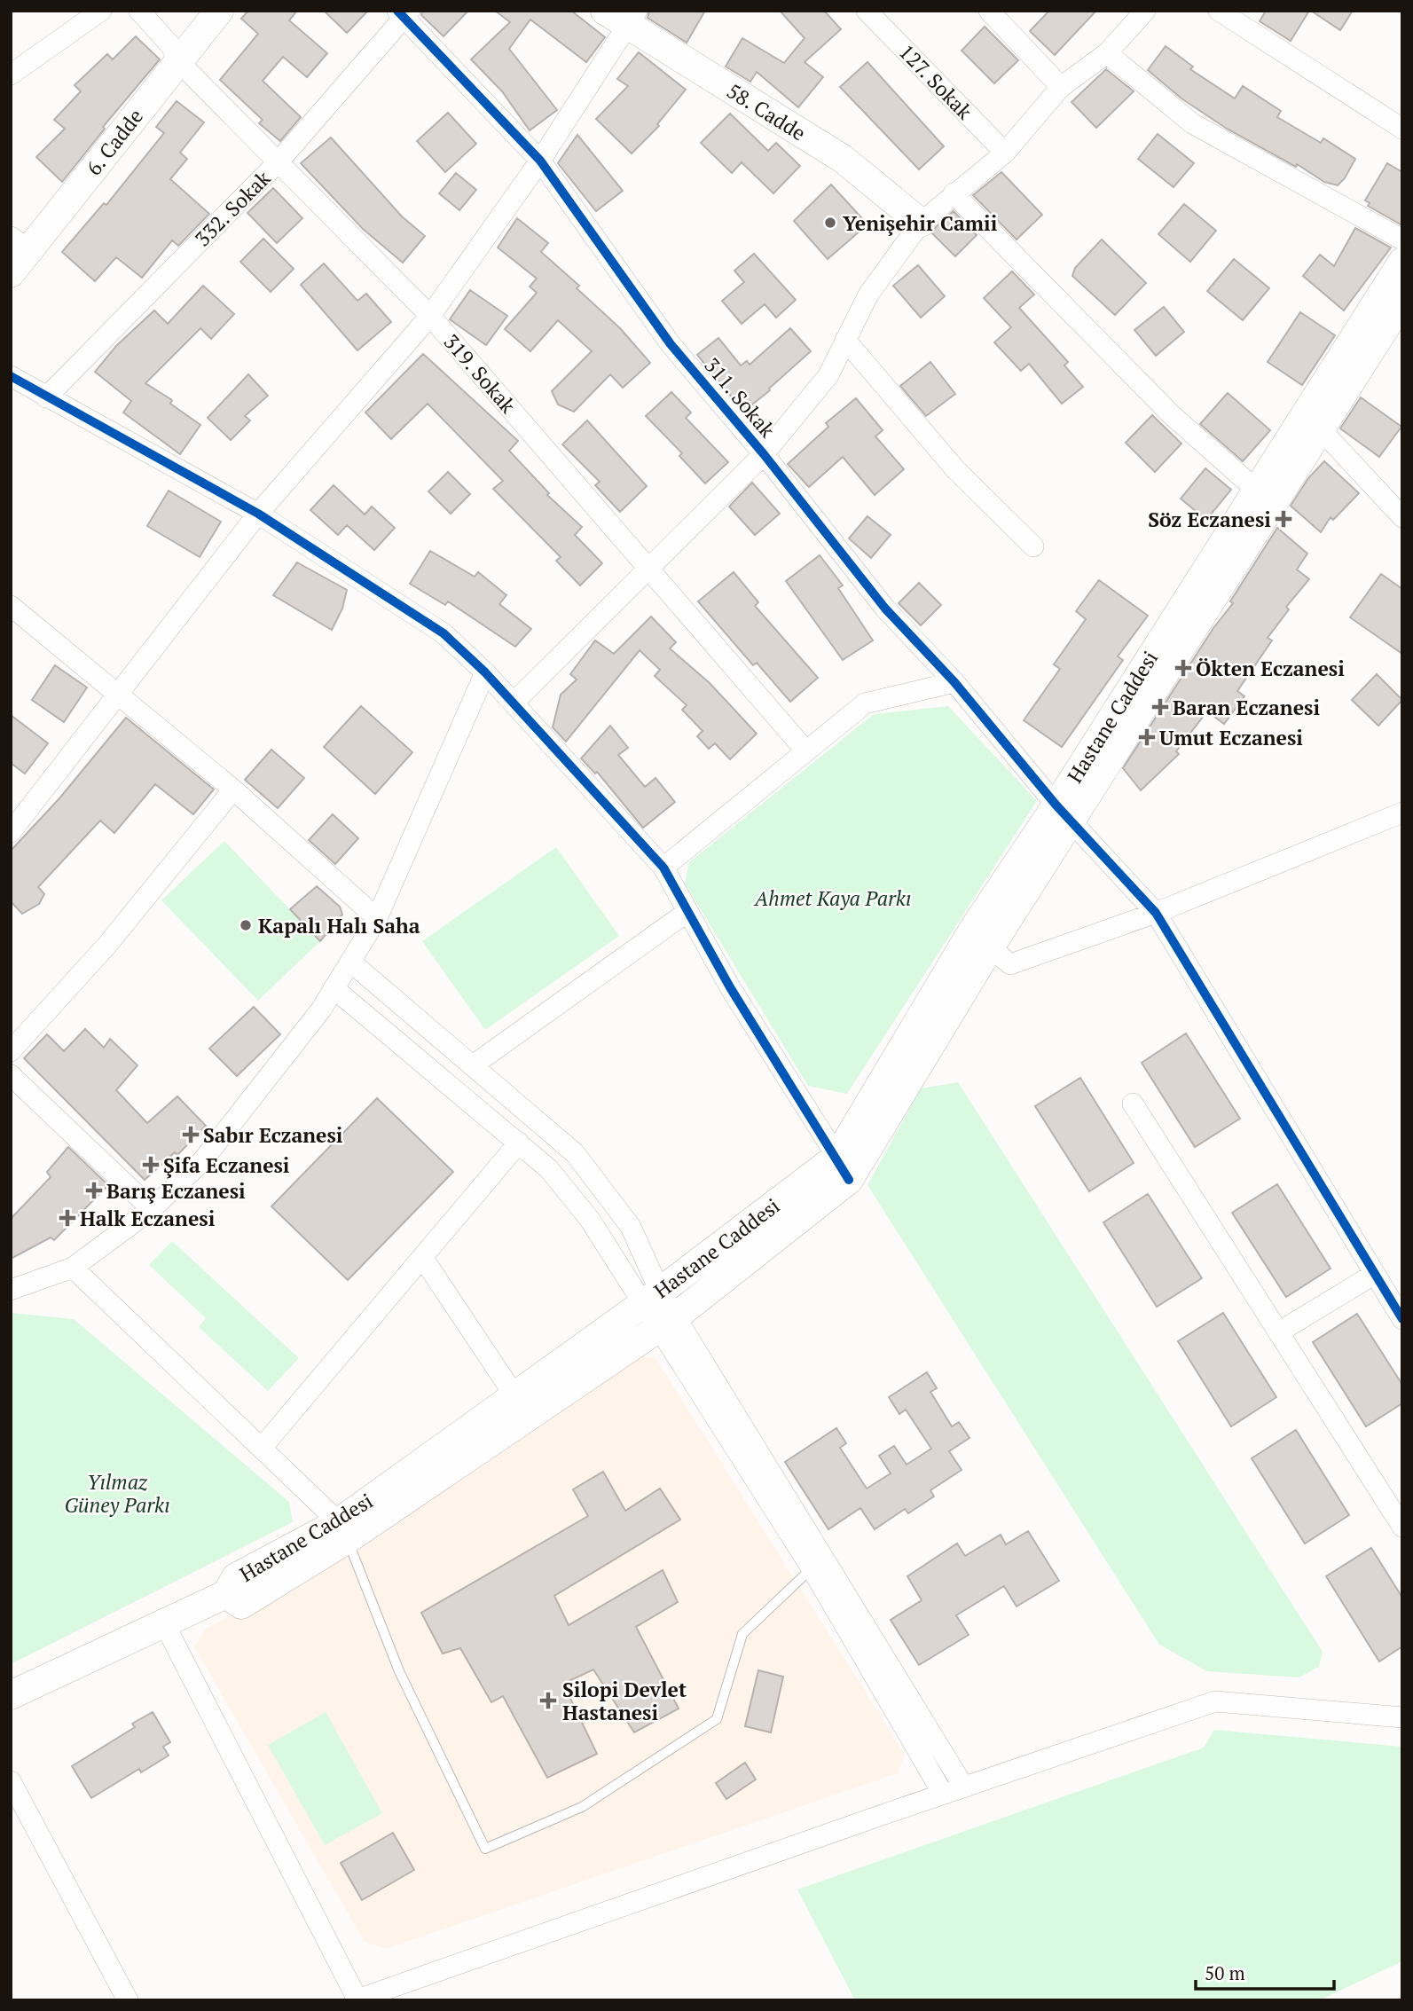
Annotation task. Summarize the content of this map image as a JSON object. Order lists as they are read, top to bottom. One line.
{"streets":{"main road":["58. Cadde","6. Cadde","Hastane Caddesi"],"street":["127. Sokak","332. Sokak","319. Sokak","311. Sokak"]},"crossings":[["6. Cadde","319. Sokak"],["332. Sokak","319. Sokak"],["332. Sokak","311. Sokak"],["311. Sokak","Hastane Caddesi"]],"parks":["Ahmet Kaya Parkı","Yılmaz Güney Parkı"],"places":{"other":["Yenişehir Camii","Kapalı Halı Saha"],"health":["Söz Eczanesi","Ökten Eczanesi","Baran Eczanesi","Umut Eczanesi","Sabır Eczanesi","Şifa Eczanesi","Barış Eczanesi","Halk Eczanesi","Silopi Devlet Hastanesi"]},"scale_bar":"50 m"}
